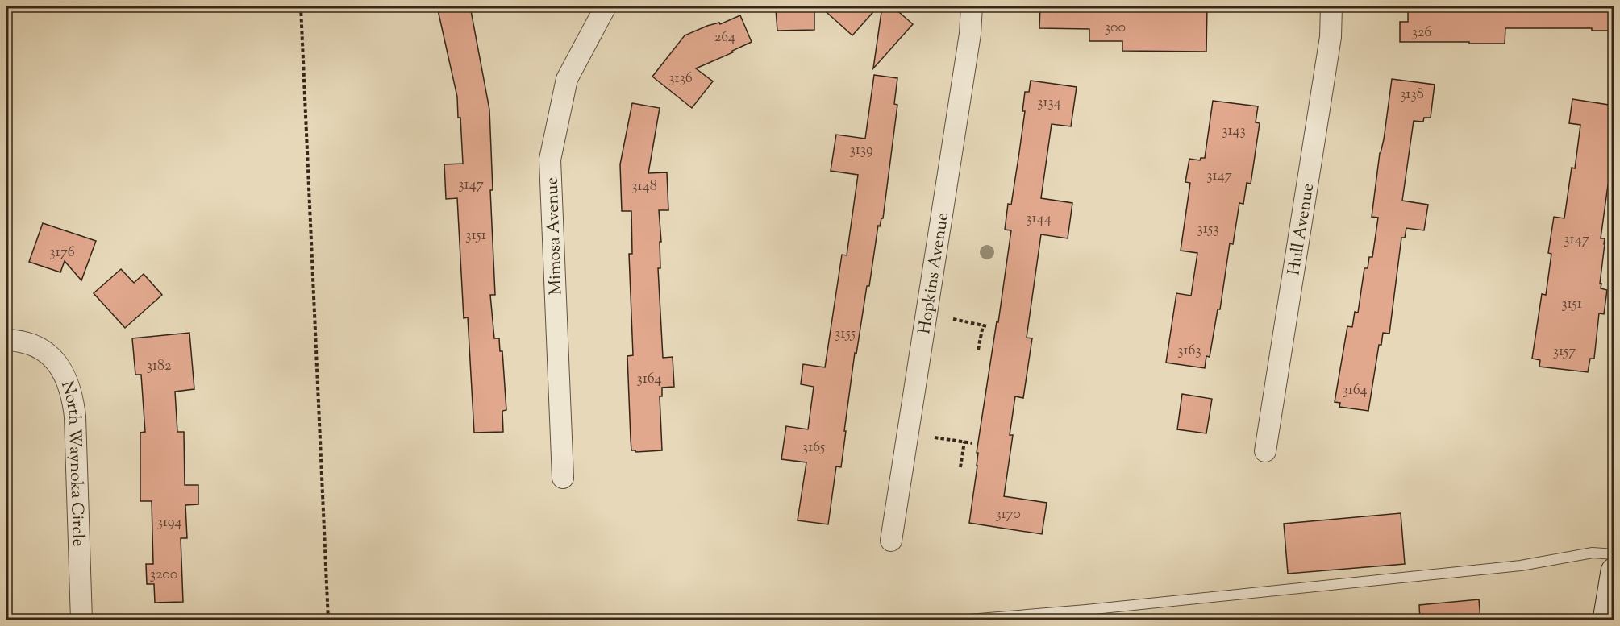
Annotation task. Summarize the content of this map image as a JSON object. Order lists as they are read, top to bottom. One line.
{"streets":{"street":["Hull Avenue","Mimosa Avenue","Hopkins Avenue","North Waynoka Circle"]},"house_numbers":["300","326","264","3136","3138","3134","3143","3139","3147","3147","3148","3144","3153","3151","3147","3176","3151","3155","3163","3157","3182","3164","3164","3165","3170","3194","3200"]}
